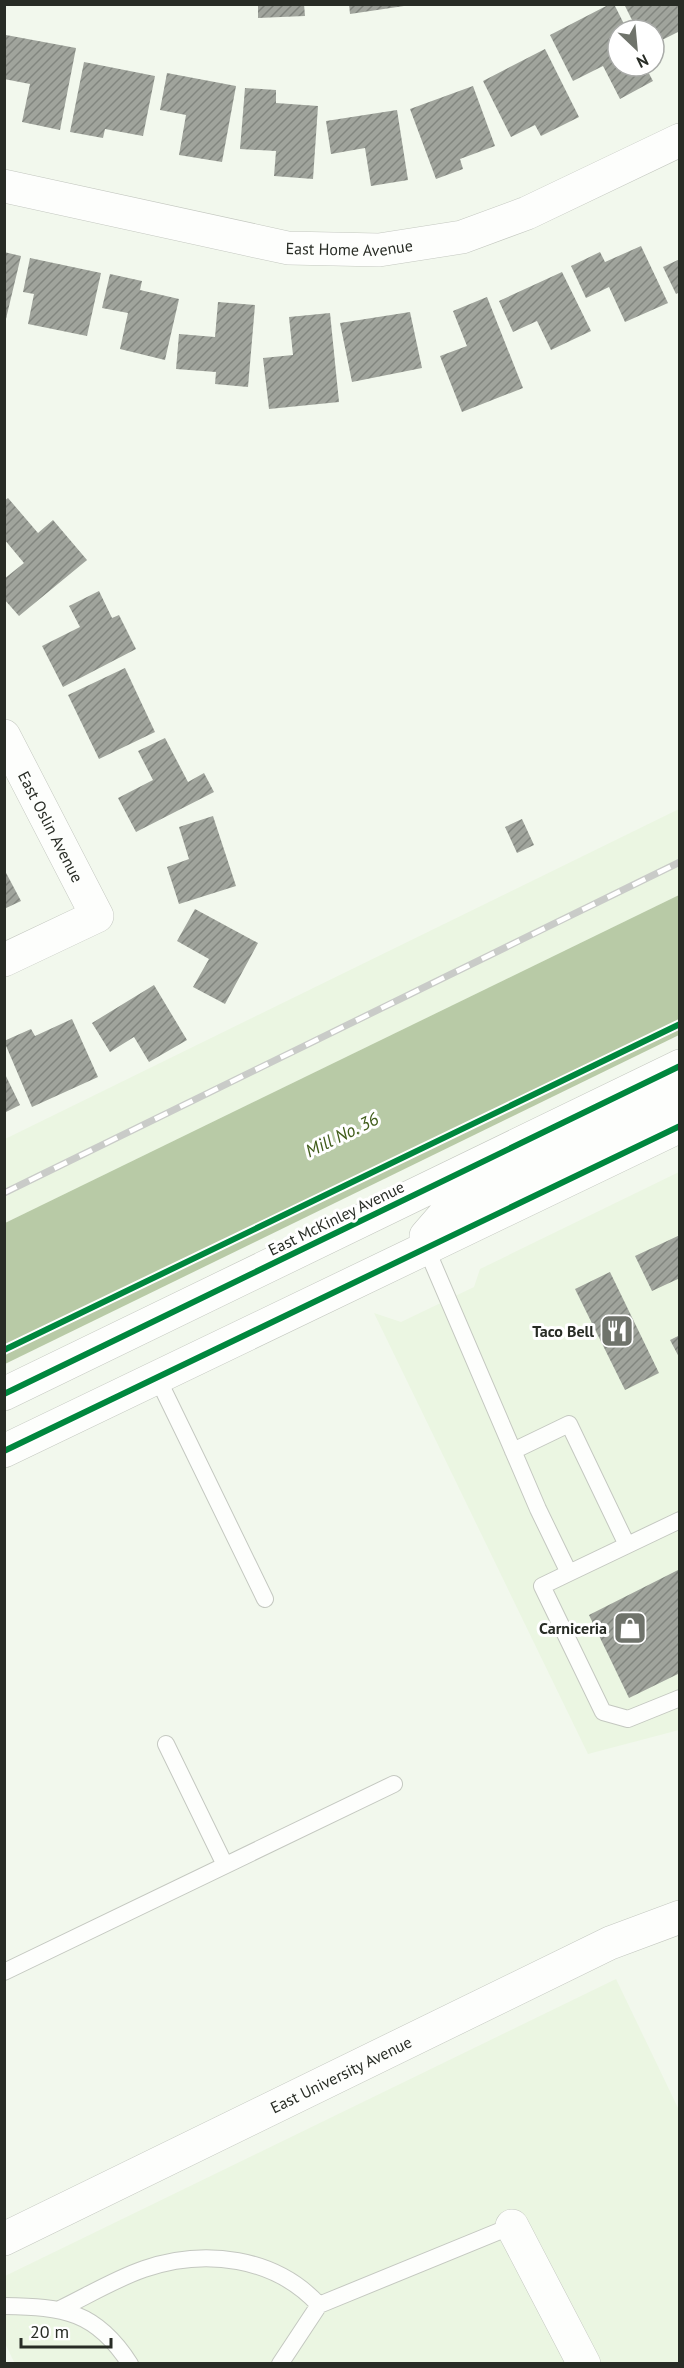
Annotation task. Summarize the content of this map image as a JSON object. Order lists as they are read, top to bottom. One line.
{"streets":{"street":["East Home Avenue","East Oslin Avenue","East McKinley Avenue","East University Avenue"]},"water":["Mill No. 36"],"places":{"restaurant":["Taco Bell"],"shop":["Carniceria"]},"scale_bar":"20 m","north":"bottom right"}
